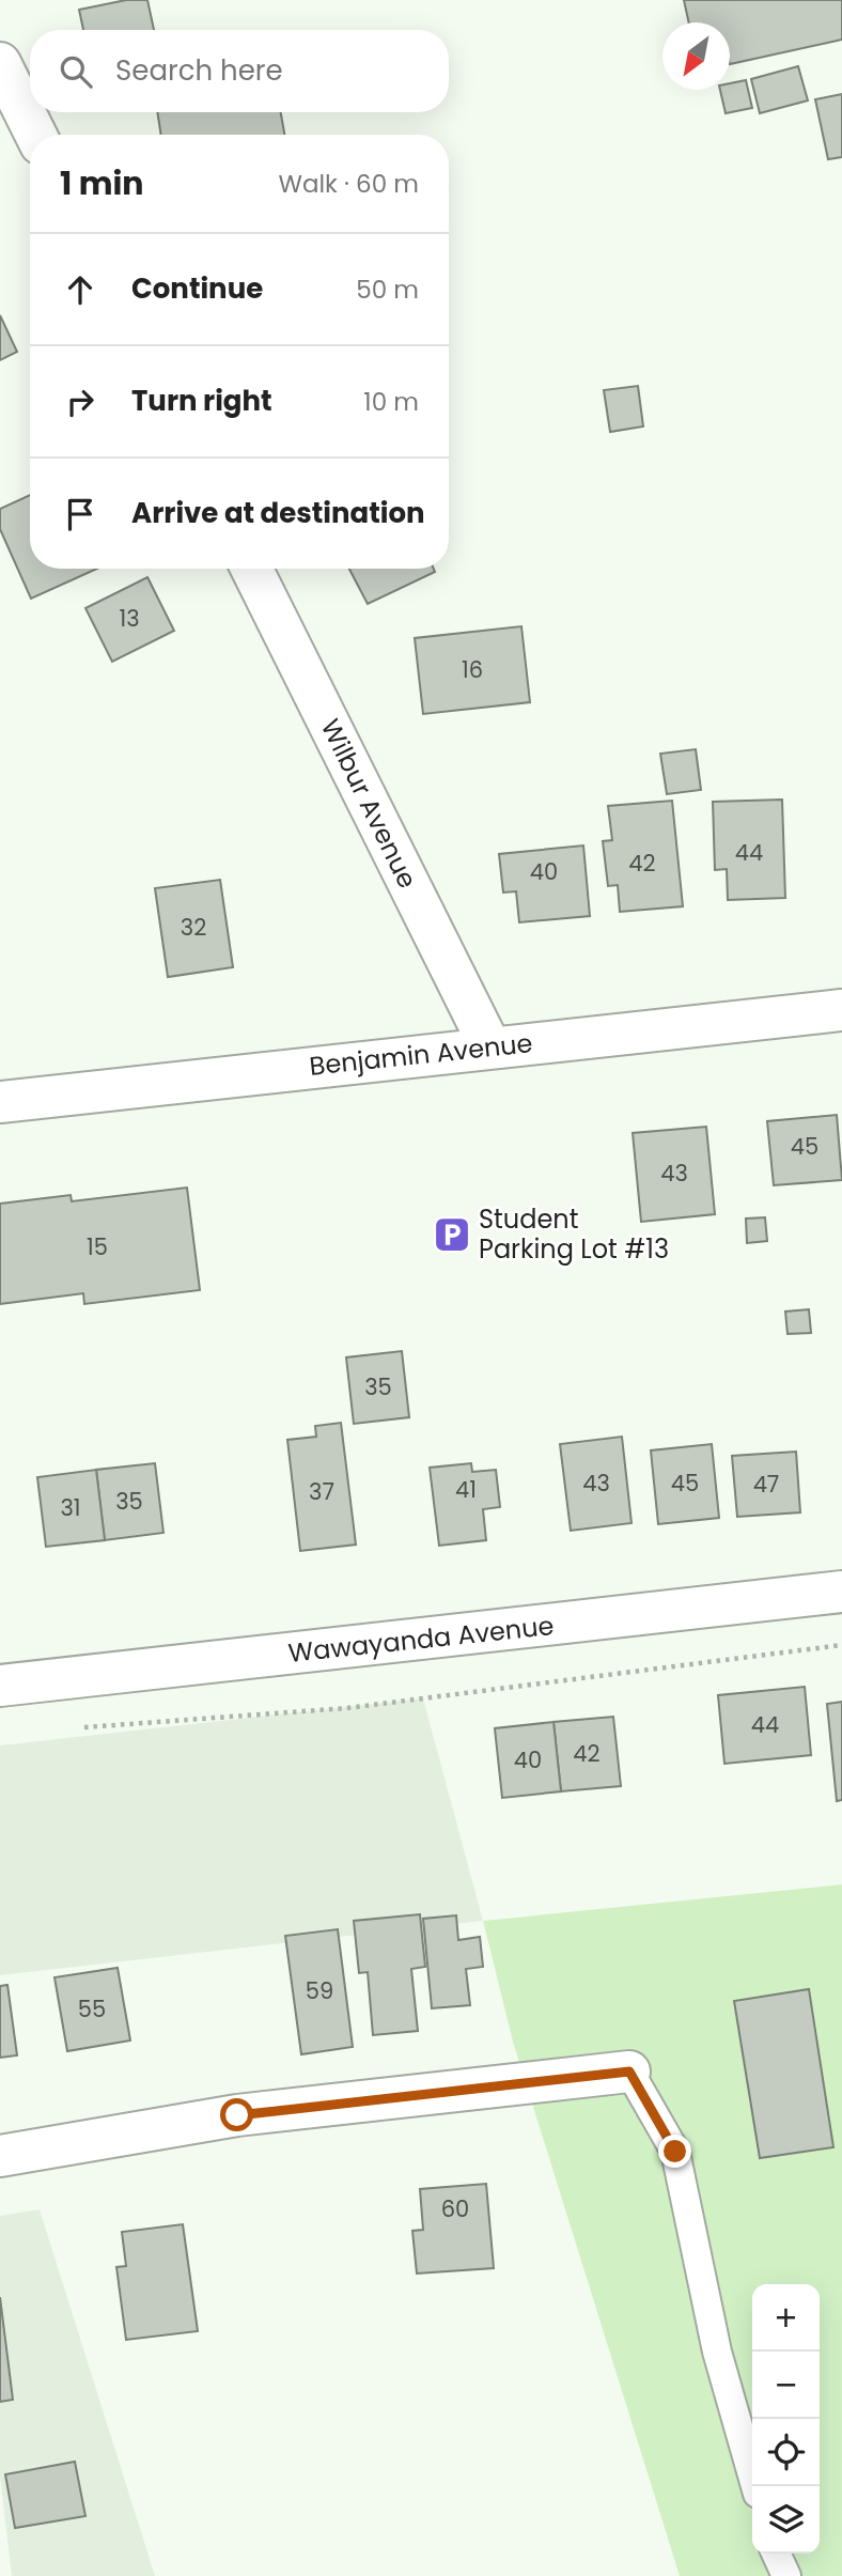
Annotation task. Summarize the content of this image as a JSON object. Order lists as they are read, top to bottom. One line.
{"streets":{"street":["Wilbur Avenue","Benjamin Avenue","Wawayanda Avenue"]},"crossings":[["Wilbur Avenue","Benjamin Avenue"]],"places":{"parking":["Student Parking Lot #13"]},"house_numbers":["13","16","44","42","40","32","45","43","15","35","43","45","47","41","37","35","31","44","42","40","59","55","60"],"north":"bottom left","page":{"search":"Search here","heading":["1 min","Walk · 60 m"],"list":[["Continue","50 m"],["Turn right","10 m"],"Arrive at destination"],"map_buttons":["+","−"]}}
